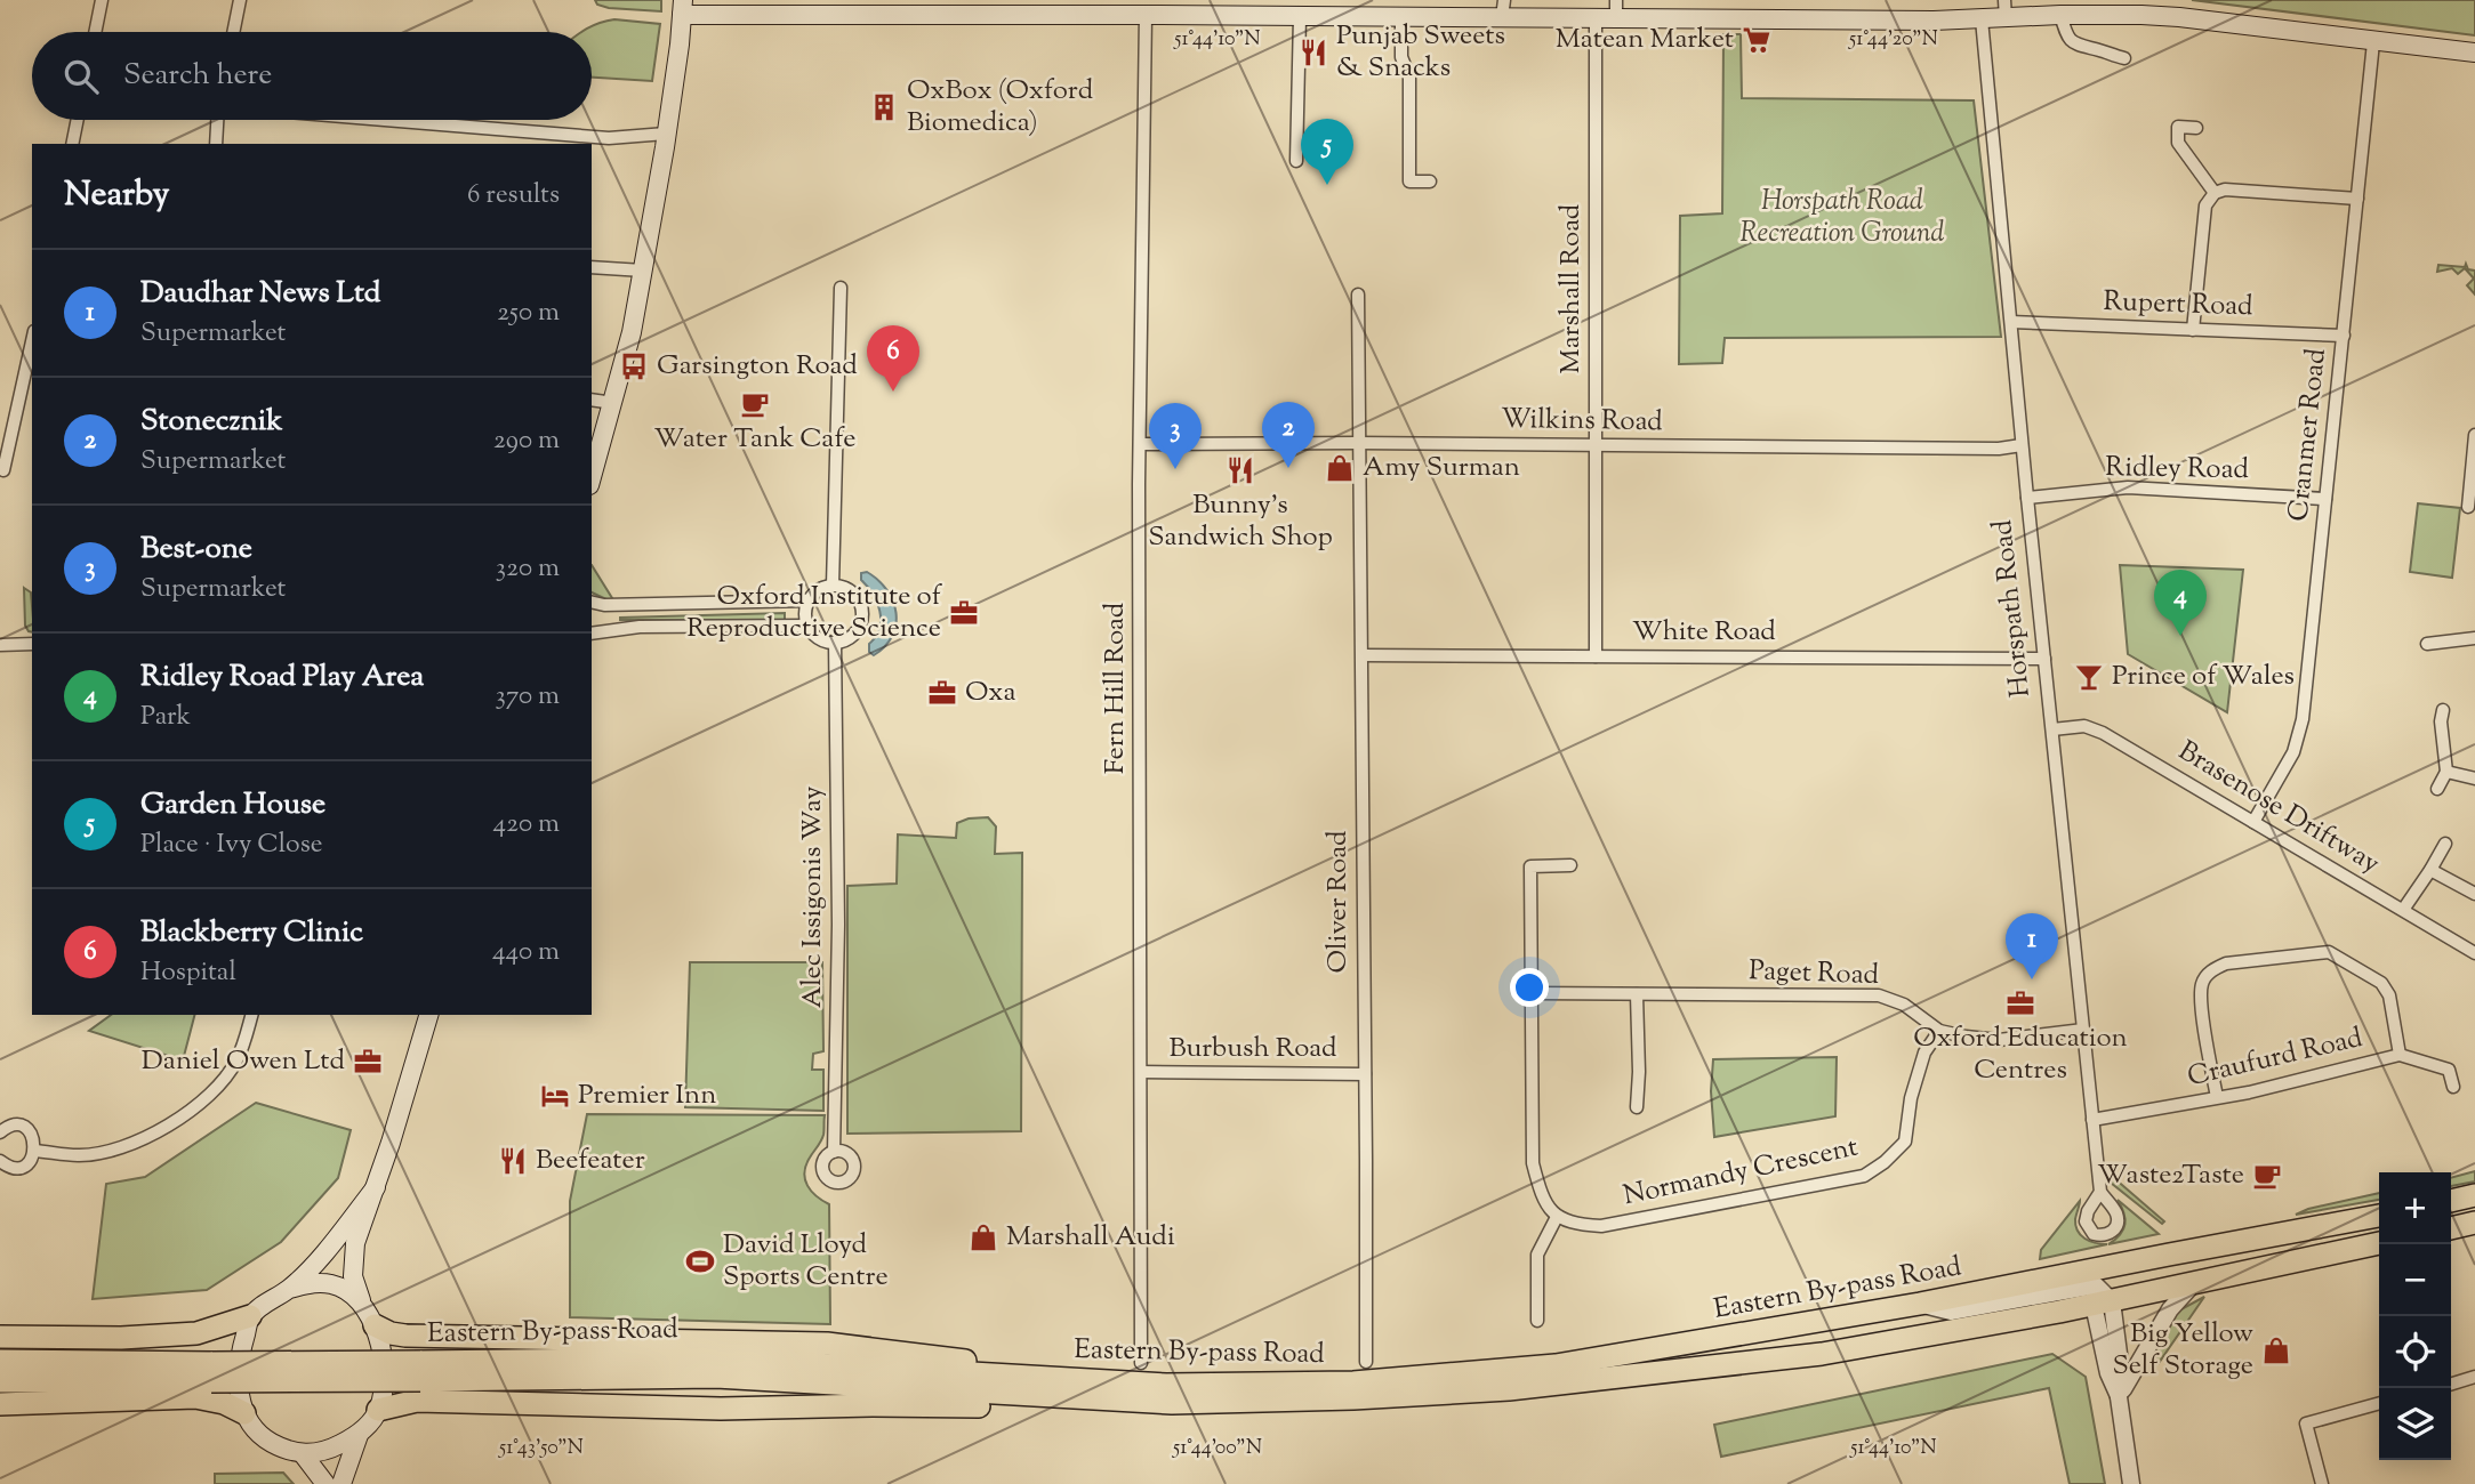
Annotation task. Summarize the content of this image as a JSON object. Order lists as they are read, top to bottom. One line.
{"streets":{"highway":["Eastern By-pass Road"],"street":["Marshall Road","Rupert Road","Wilkins Road","Cranmer Road","Ridley Road","Horspath Road","White Road","Fern Hill Road","Brasenose Driftway","Alec Issigonis Way","Oliver Road","Paget Road","Burbush Road","Craufurd Road","Normandy Crescent"]},"crossings":[["Marshall Road","Wilkins Road"],["Marshall Road","White Road"],["Rupert Road","Cranmer Road"],["Rupert Road","Horspath Road"],["Wilkins Road","Horspath Road"],["Wilkins Road","Fern Hill Road"],["Wilkins Road","Oliver Road"],["Cranmer Road","Ridley Road"],["Cranmer Road","Brasenose Driftway"],["Ridley Road","Horspath Road"],["Horspath Road","White Road"],["Horspath Road","Brasenose Driftway"],["Horspath Road","Paget Road"],["Horspath Road","Craufurd Road"],["White Road","Oliver Road"],["Fern Hill Road","Burbush Road"],["Oliver Road","Burbush Road"],["Paget Road","Normandy Crescent"]],"parks":["Horspath Road Recreation Ground"],"places":{"supermarket":["Matean Market"],"restaurant":["Punjab Sweets & Snacks","Bunny's Sandwich Shop","Beefeater"],"building":["OxBox (Oxford Biomedica)"],"bus stop":["Garsington Road"],"cafe":["Water Tank Cafe","Waste2Taste"],"shop":["Amy Surman","Marshall Audi","Big Yellow Self Storage"],"office":["Oxford Institute of Reproductive Science","Oxa","Oxford Education Centres","Daniel Owen Ltd"],"bar":["Prince of Wales"],"hotel":["Premier Inn"],"sports":["David Lloyd Sports Centre"]},"page":{"search":"Search here","pins":["5","6","2","3","4","1"],"heading":["Nearby","6 results"],"list":[{"mark":"1","name":"Daudhar News Ltd","note":"Supermarket","value":"250 m"},{"mark":"2","name":"Stonecznik","note":"Supermarket","value":"290 m"},{"mark":"3","name":"Best-one","note":"Supermarket","value":"320 m"},{"mark":"4","name":"Ridley Road Play Area","note":"Park","value":"370 m"},{"mark":"5","name":"Garden House","note":"Place · Ivy Close","value":"420 m"},{"mark":"6","name":"Blackberry Clinic","note":"Hospital","value":"440 m"}],"map_buttons":["+","−"]},"coordinates":["51°44'10\"N","51°44'20\"N","51°43'50\"N","51°44'00\"N"]}
